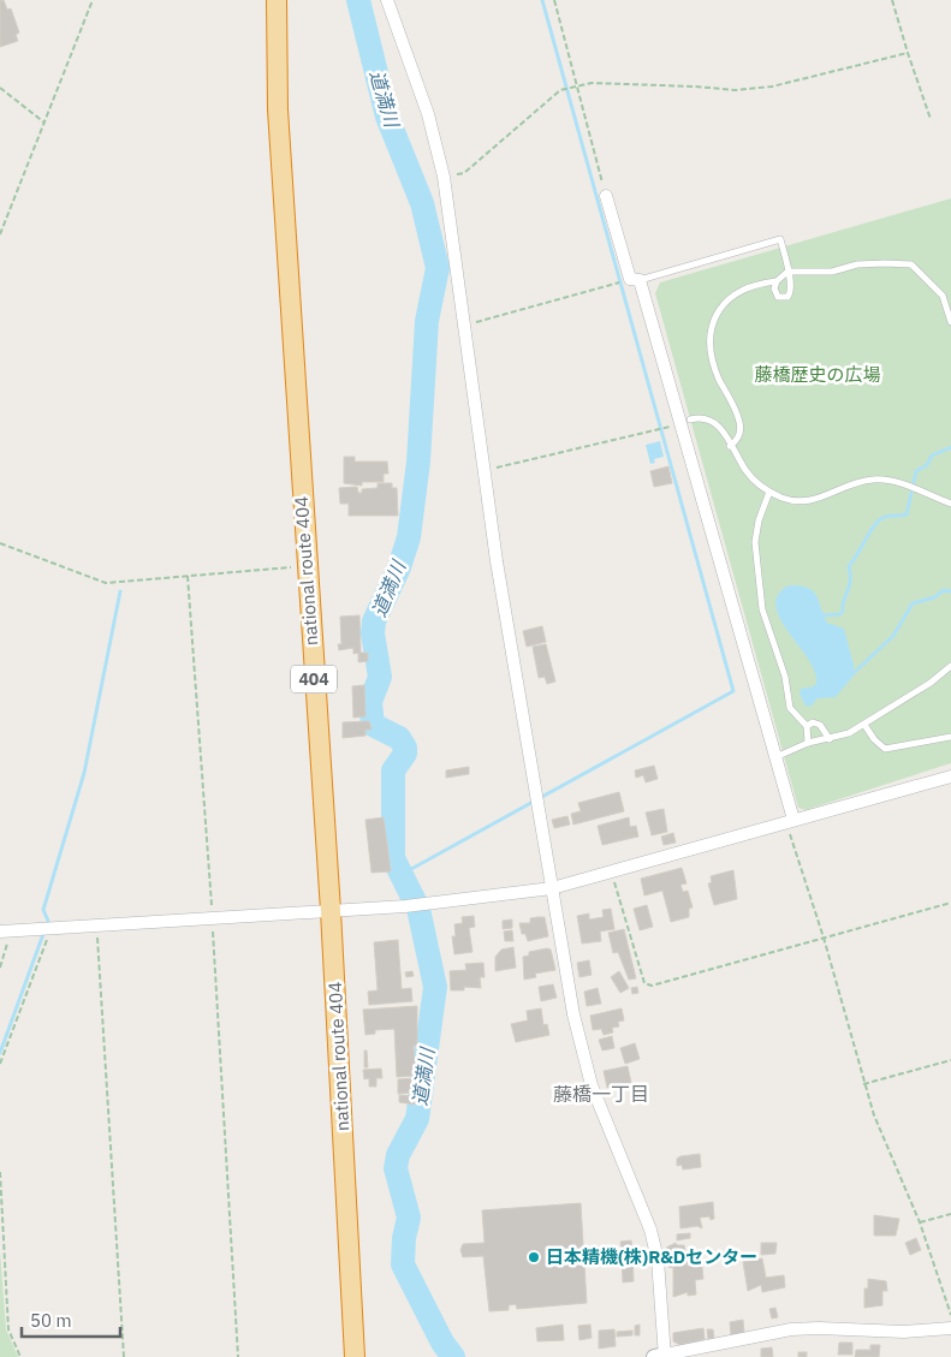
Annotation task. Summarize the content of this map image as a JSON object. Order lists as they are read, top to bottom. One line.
{"streets":{"highway":["national route 404","404"]},"districts":["藤橋一丁目"],"water":["道満川"],"parks":["藤橋歴史の広場"],"places":["日本精機(株)R&Dセンター"],"scale_bar":"50 m"}
